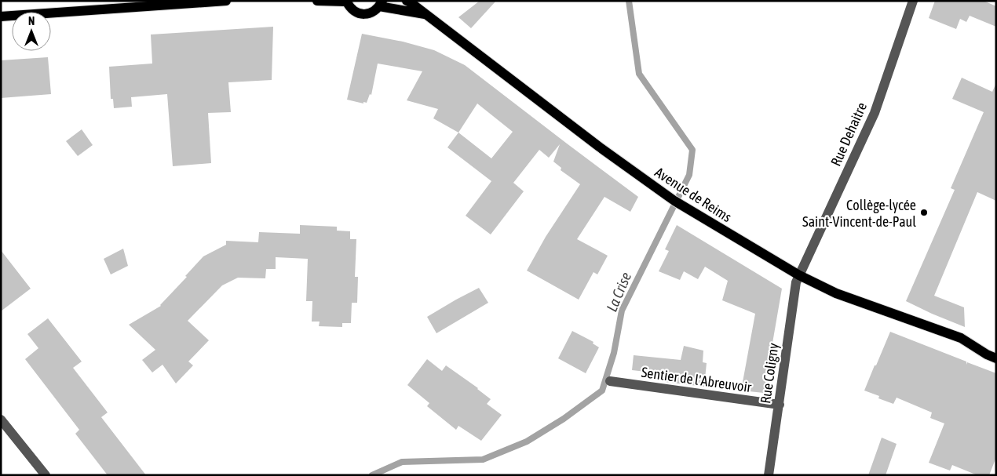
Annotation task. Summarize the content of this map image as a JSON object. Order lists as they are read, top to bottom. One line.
{"streets":{"main road":["Avenue de Reims"],"street":["Rue Dehaitre","Rue Coligny","Sentier de l'Abreuvoir"]},"crossings":[["Rue Dehaitre","Avenue de Reims"],["Rue Dehaitre","Rue Coligny"],["Avenue de Reims","Rue Coligny"],["Rue Coligny","Sentier de l'Abreuvoir"]],"water":["La Crise"],"places":["Collège-lycée Saint-Vincent-de-Paul"],"north":"top"}
